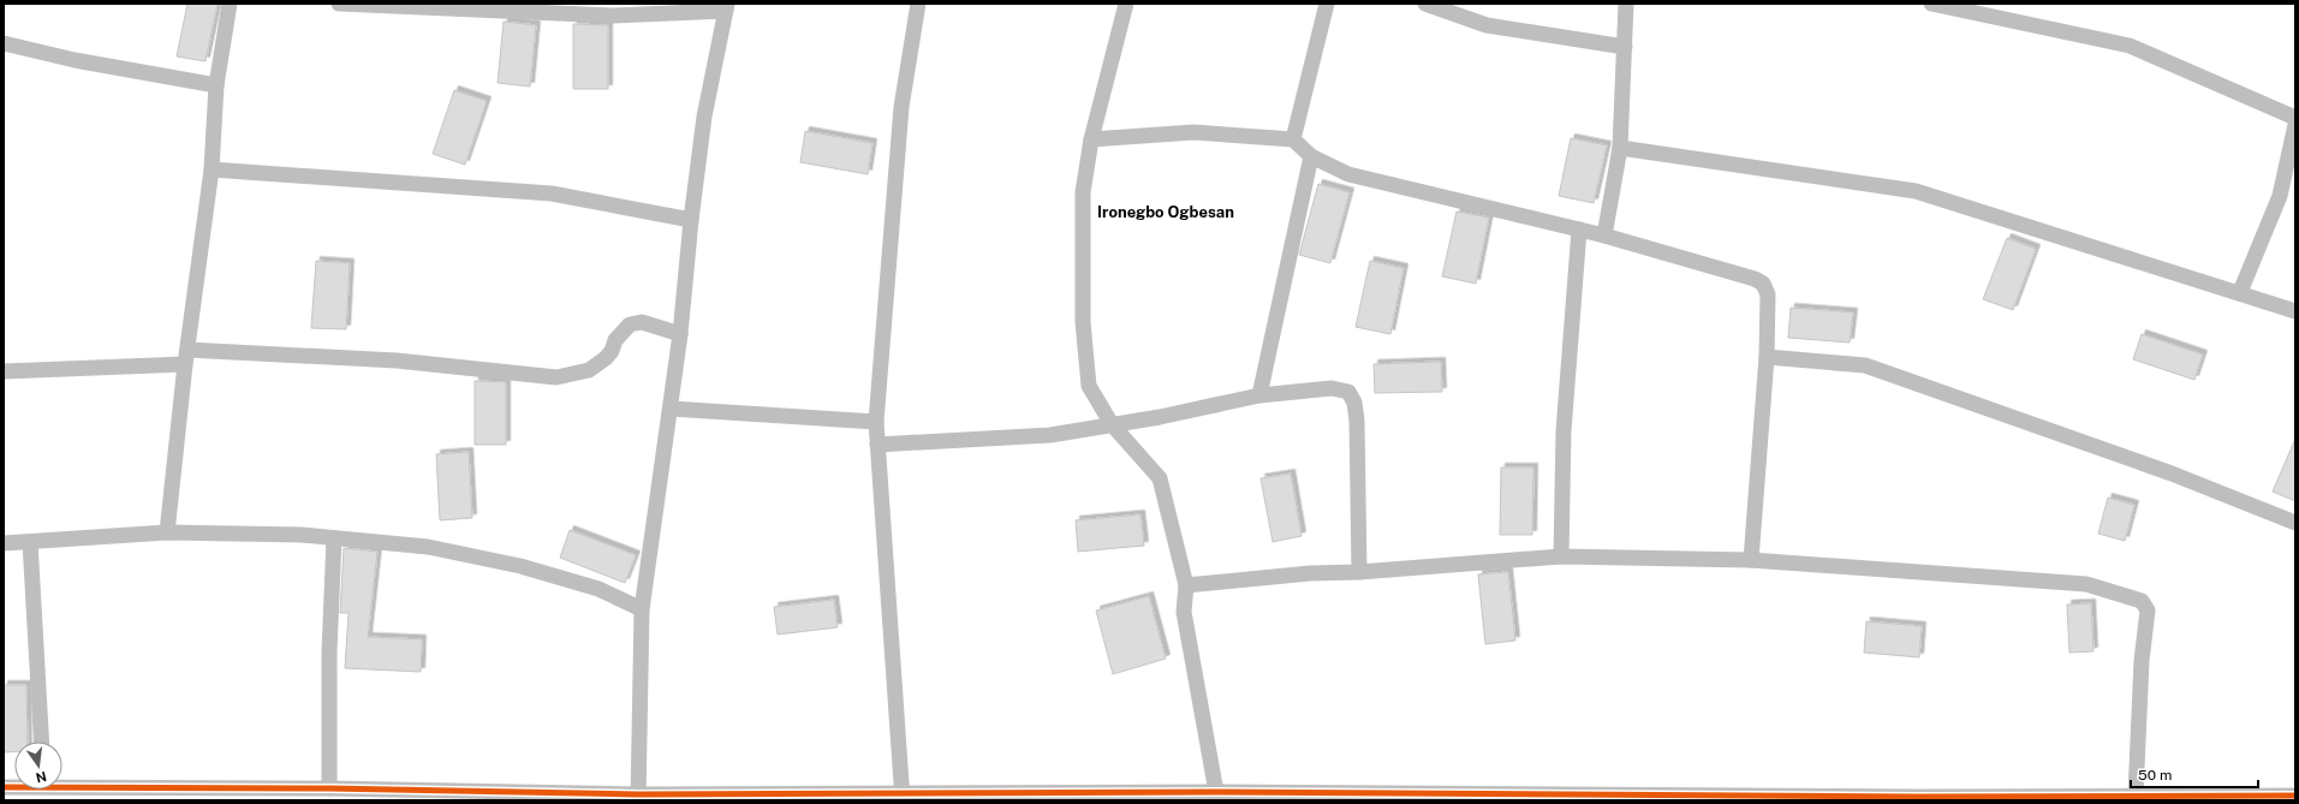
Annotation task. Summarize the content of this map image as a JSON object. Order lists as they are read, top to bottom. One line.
{"districts":["Ironegbo Ogbesan"],"scale_bar":"50 m","north":"bottom"}
